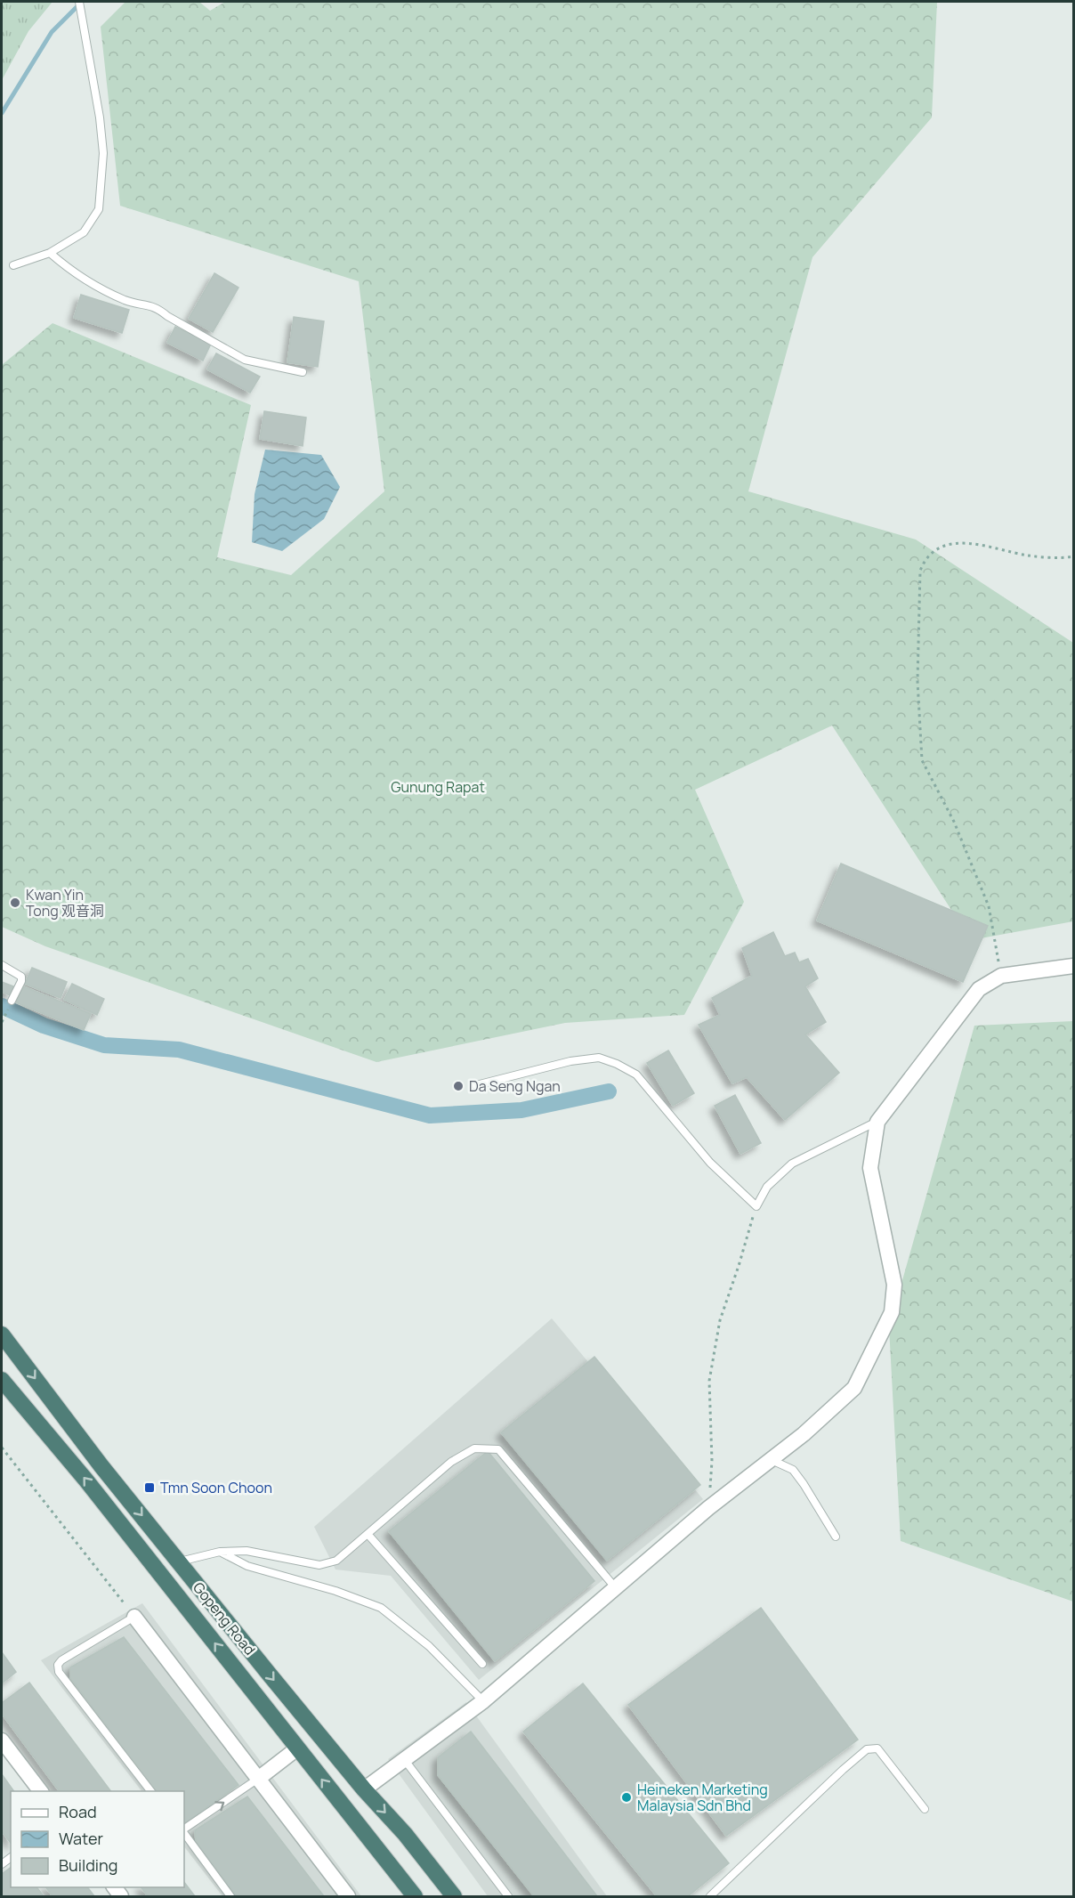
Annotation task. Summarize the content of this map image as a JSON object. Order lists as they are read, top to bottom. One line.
{"streets":{"highway":["Gopeng Road"]},"parks":["Gunung Rapat"],"places":{"other":["Kwan Yin Tong 观音洞","Da Seng Ngan","Heineken Marketing Malaysia Sdn Bhd"],"transit":["Tmn Soon Choon"]},"legend":["Road","Water","Building"]}
